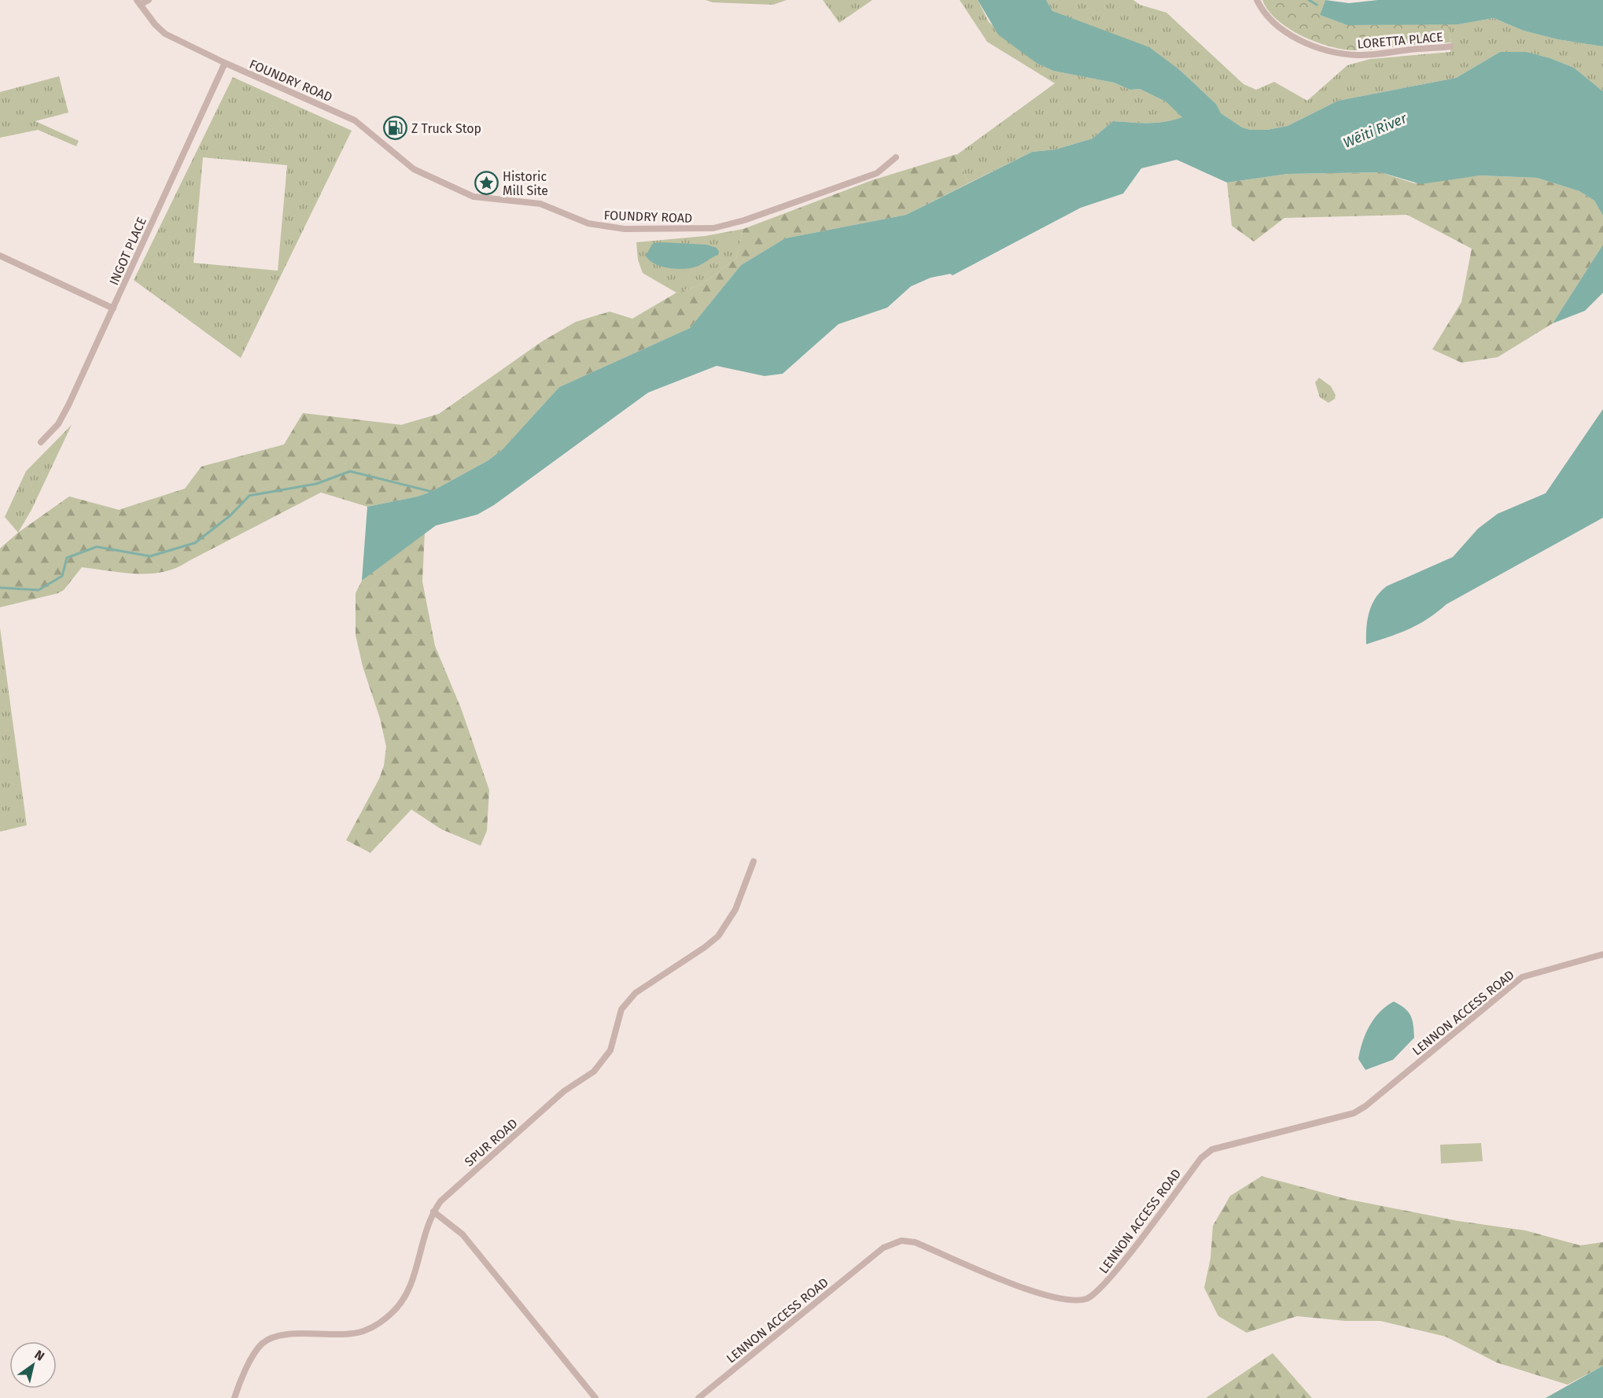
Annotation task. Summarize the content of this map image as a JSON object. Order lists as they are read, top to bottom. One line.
{"streets":{"street":["LORETTA PLACE","FOUNDRY ROAD","INGOT PLACE","LENNON ACCESS ROAD","SPUR ROAD"]},"crossings":[["FOUNDRY ROAD","INGOT PLACE"]],"water":["Wēiti River"],"places":{"fuel station":["Z Truck Stop"],"place":["Historic Mill Site"]},"north":"top right"}
